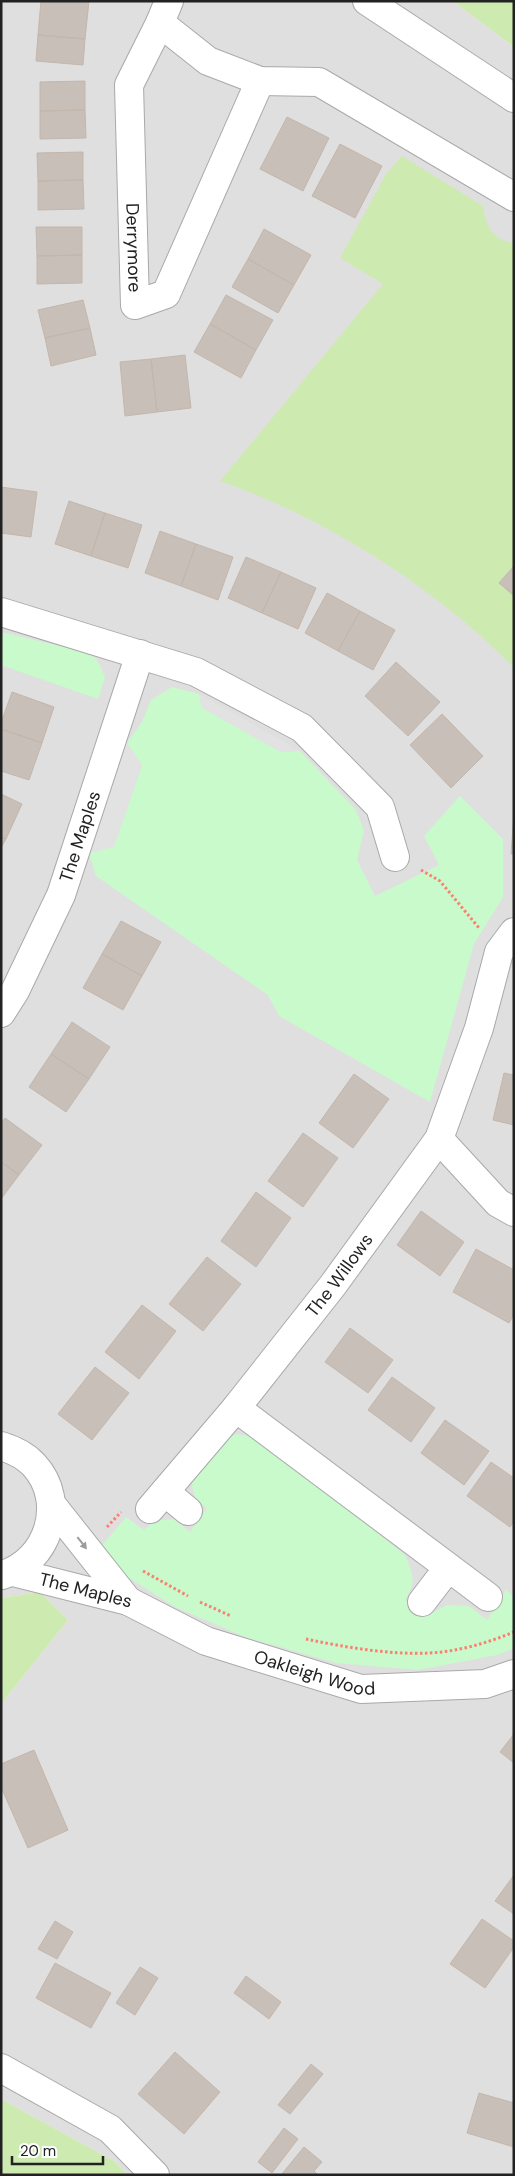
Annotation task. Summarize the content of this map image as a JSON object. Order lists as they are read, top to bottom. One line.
{"streets":{"street":["Derrymore","The Maples","The Willows","Oakleigh Wood"]},"crossings":[["The Maples","Oakleigh Wood"]],"scale_bar":"20 m"}
